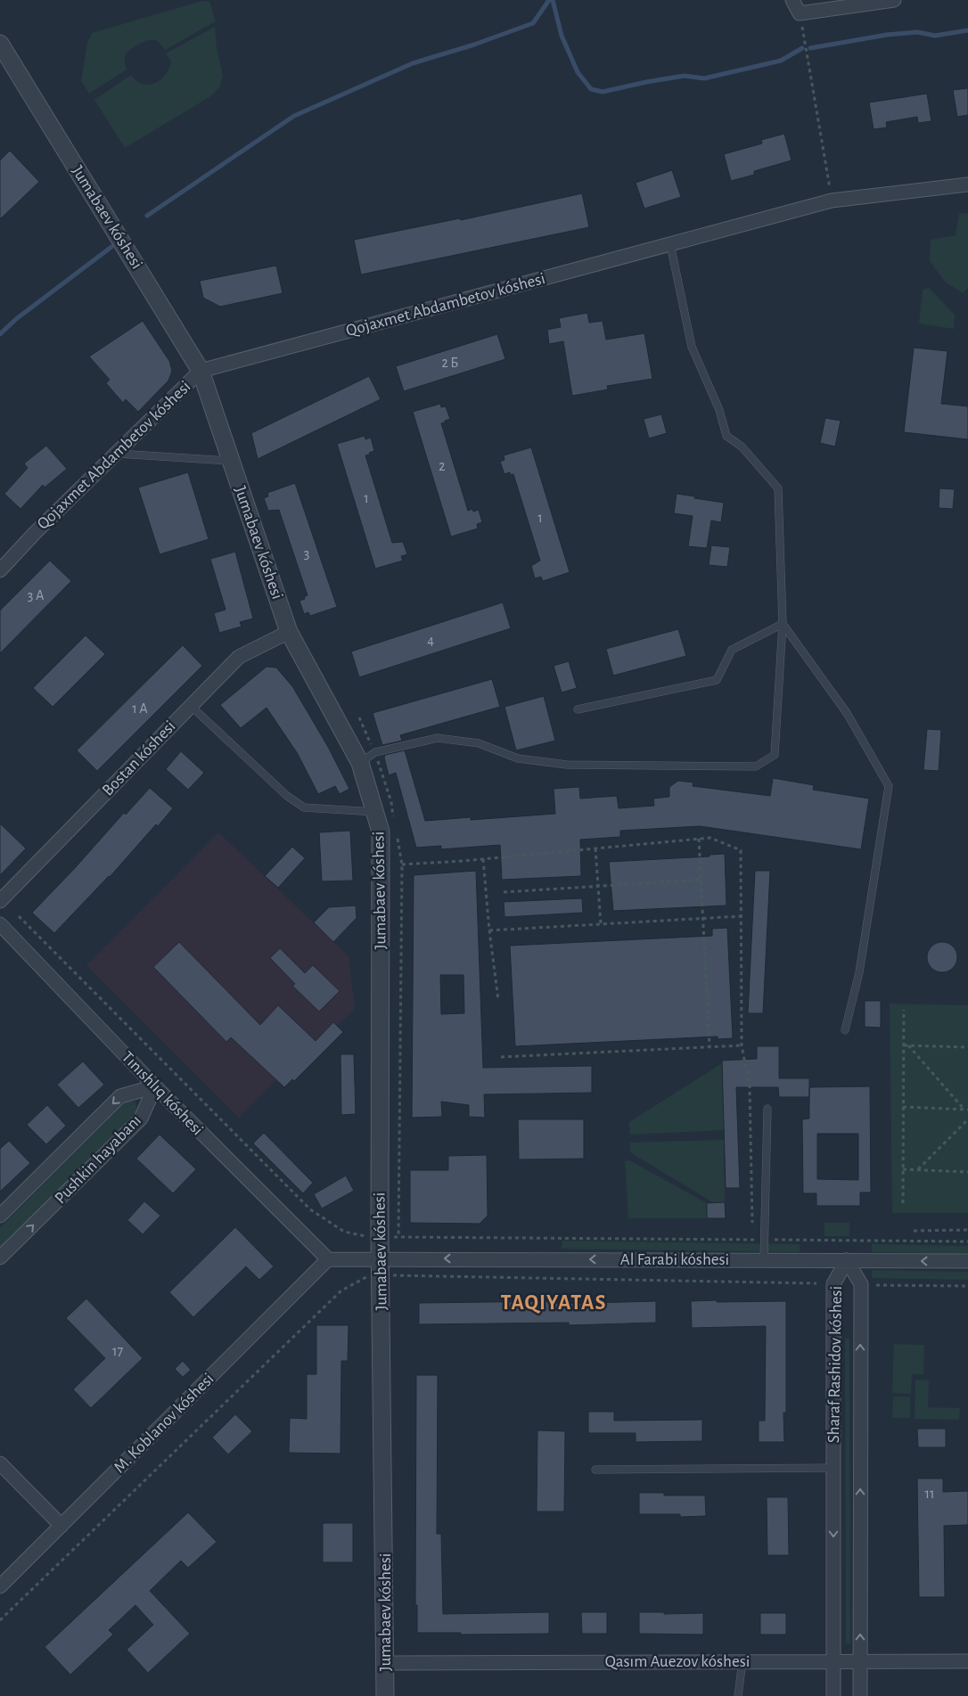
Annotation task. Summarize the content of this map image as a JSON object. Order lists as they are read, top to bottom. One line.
{"streets":{"street":["Jumabaev kóshesi","Qojaxmet Abdambetov kóshesi","Bostan kóshesi","Tınıshlıq kóshesi","Pushkin hayabanı","Al Farabi kóshesi","Sharaf Rashidov kóshesi","M. Koblanov kóshesi","Qasım Auezov kóshesi"]},"crossings":[["Jumabaev kóshesi","Qojaxmet Abdambetov kóshesi"],["Jumabaev kóshesi","Bostan kóshesi"],["Jumabaev kóshesi","Al Farabi kóshesi"],["Jumabaev kóshesi","Qasım Auezov kóshesi"],["Tınıshlıq kóshesi","Pushkin hayabanı"],["Tınıshlıq kóshesi","Al Farabi kóshesi"],["Tınıshlıq kóshesi","M. Koblanov kóshesi"],["Al Farabi kóshesi","Sharaf Rashidov kóshesi"],["Al Farabi kóshesi","M. Koblanov kóshesi"],["Sharaf Rashidov kóshesi","Qasım Auezov kóshesi"]],"one_way":["Al Farabi kóshesi"],"districts":["TAQIYATAS"],"house_numbers":["2 Б","2","1","1","3","3 А","4","1 А","17","11"]}
